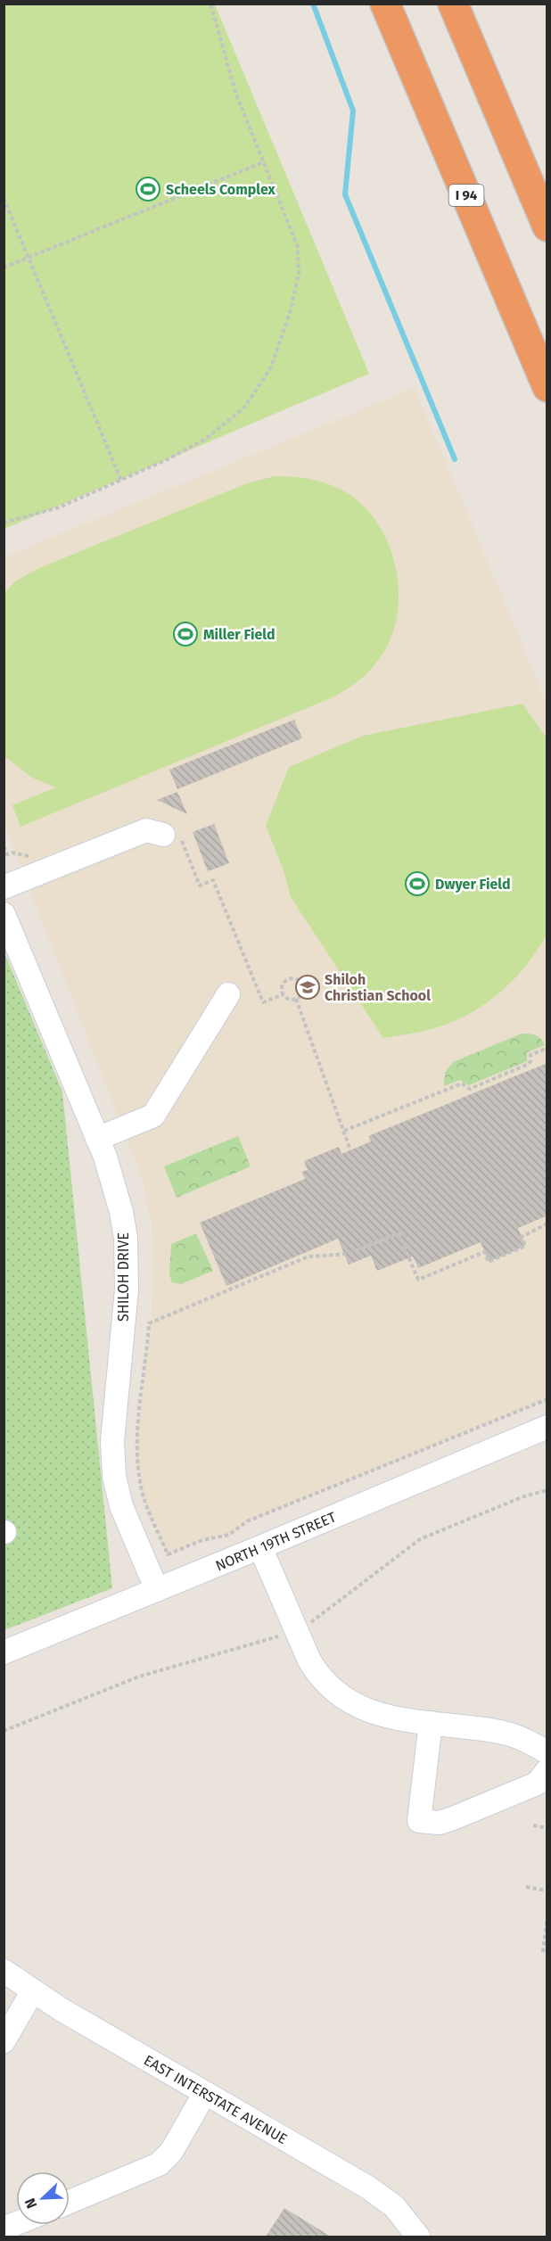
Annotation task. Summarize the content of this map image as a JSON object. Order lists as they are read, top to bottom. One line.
{"streets":{"highway":["I 94"],"street":["SHILOH DRIVE","NORTH 19TH STREET","EAST INTERSTATE AVENUE"]},"crossings":[["SHILOH DRIVE","NORTH 19TH STREET"]],"places":{"sports":["Scheels Complex","Miller Field","Dwyer Field"],"school or university":["Shiloh Christian School"]},"north":"bottom left"}
